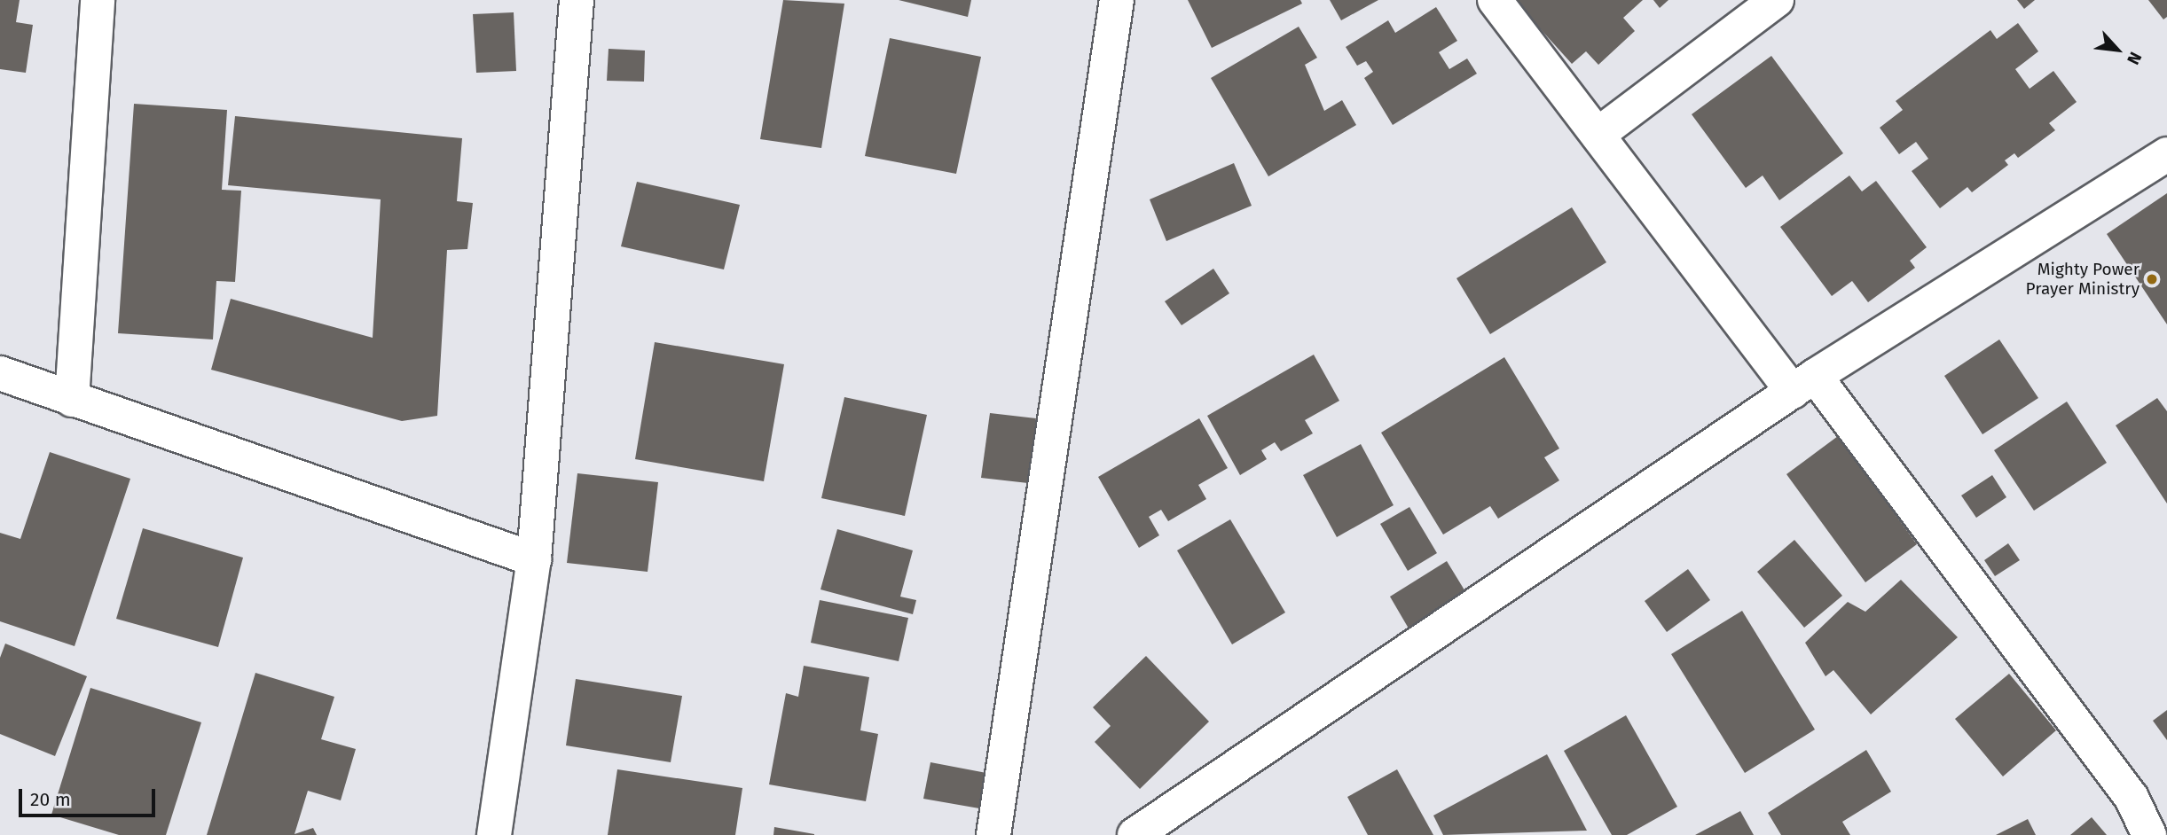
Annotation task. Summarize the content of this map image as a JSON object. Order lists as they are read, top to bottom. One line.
{"places":["Mighty Power Prayer Ministry"],"scale_bar":"20 m","north":"bottom right"}
